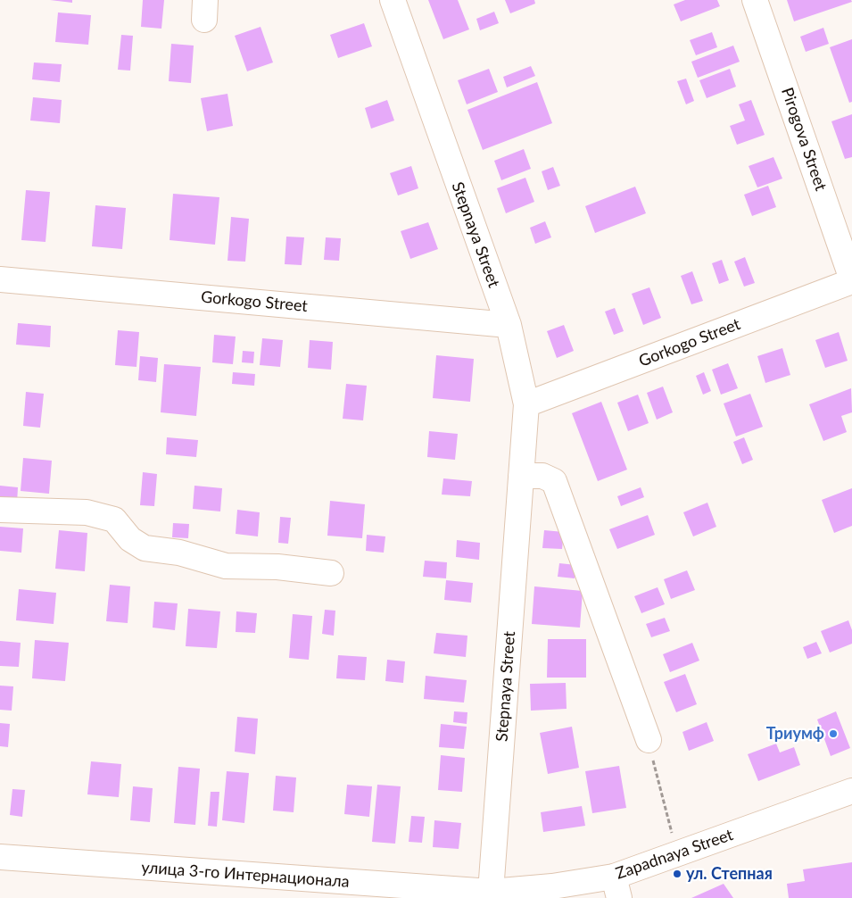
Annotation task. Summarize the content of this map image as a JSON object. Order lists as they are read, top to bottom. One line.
{"streets":{"street":["Pirogova Street","Stepnaya Street","Gorkogo Street","Zapadnaya Street","улица 3-го Интернационала"]},"crossings":[["Pirogova Street","Gorkogo Street"],["Stepnaya Street","Gorkogo Street"],["Stepnaya Street","Zapadnaya Street"],["Stepnaya Street","улица 3-го Интернационала"],["Zapadnaya Street","улица 3-го Интернационала"]],"places":["Триумф","ул. Степная"]}
